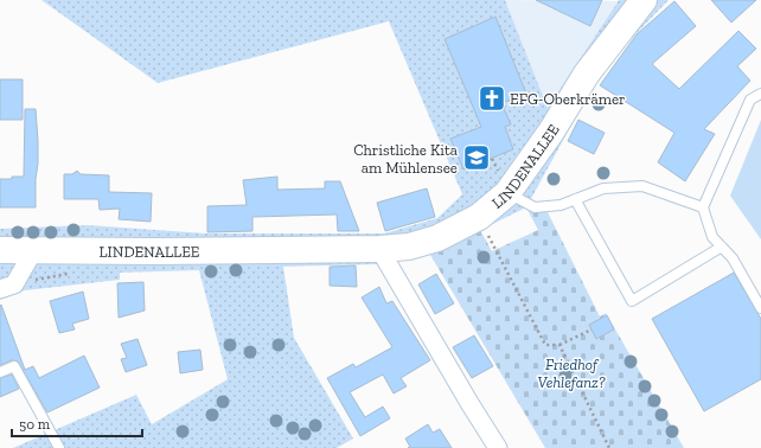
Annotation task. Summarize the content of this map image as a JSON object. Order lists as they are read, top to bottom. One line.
{"streets":{"main road":["LINDENALLEE"]},"parks":["Friedhof Vehlefanz?"],"places":{"church":["EFG-Oberkrämer"],"school or university":["Christliche Kita am Mühlensee"]},"scale_bar":"50 m"}
